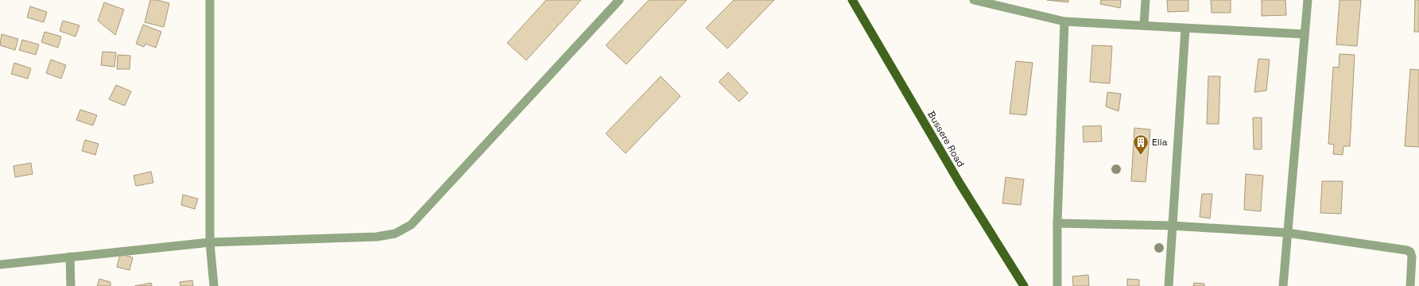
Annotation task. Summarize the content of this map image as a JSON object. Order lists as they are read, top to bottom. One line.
{"streets":{"main road":["Bussere Road"]},"places":{"building":["Elia"]}}
